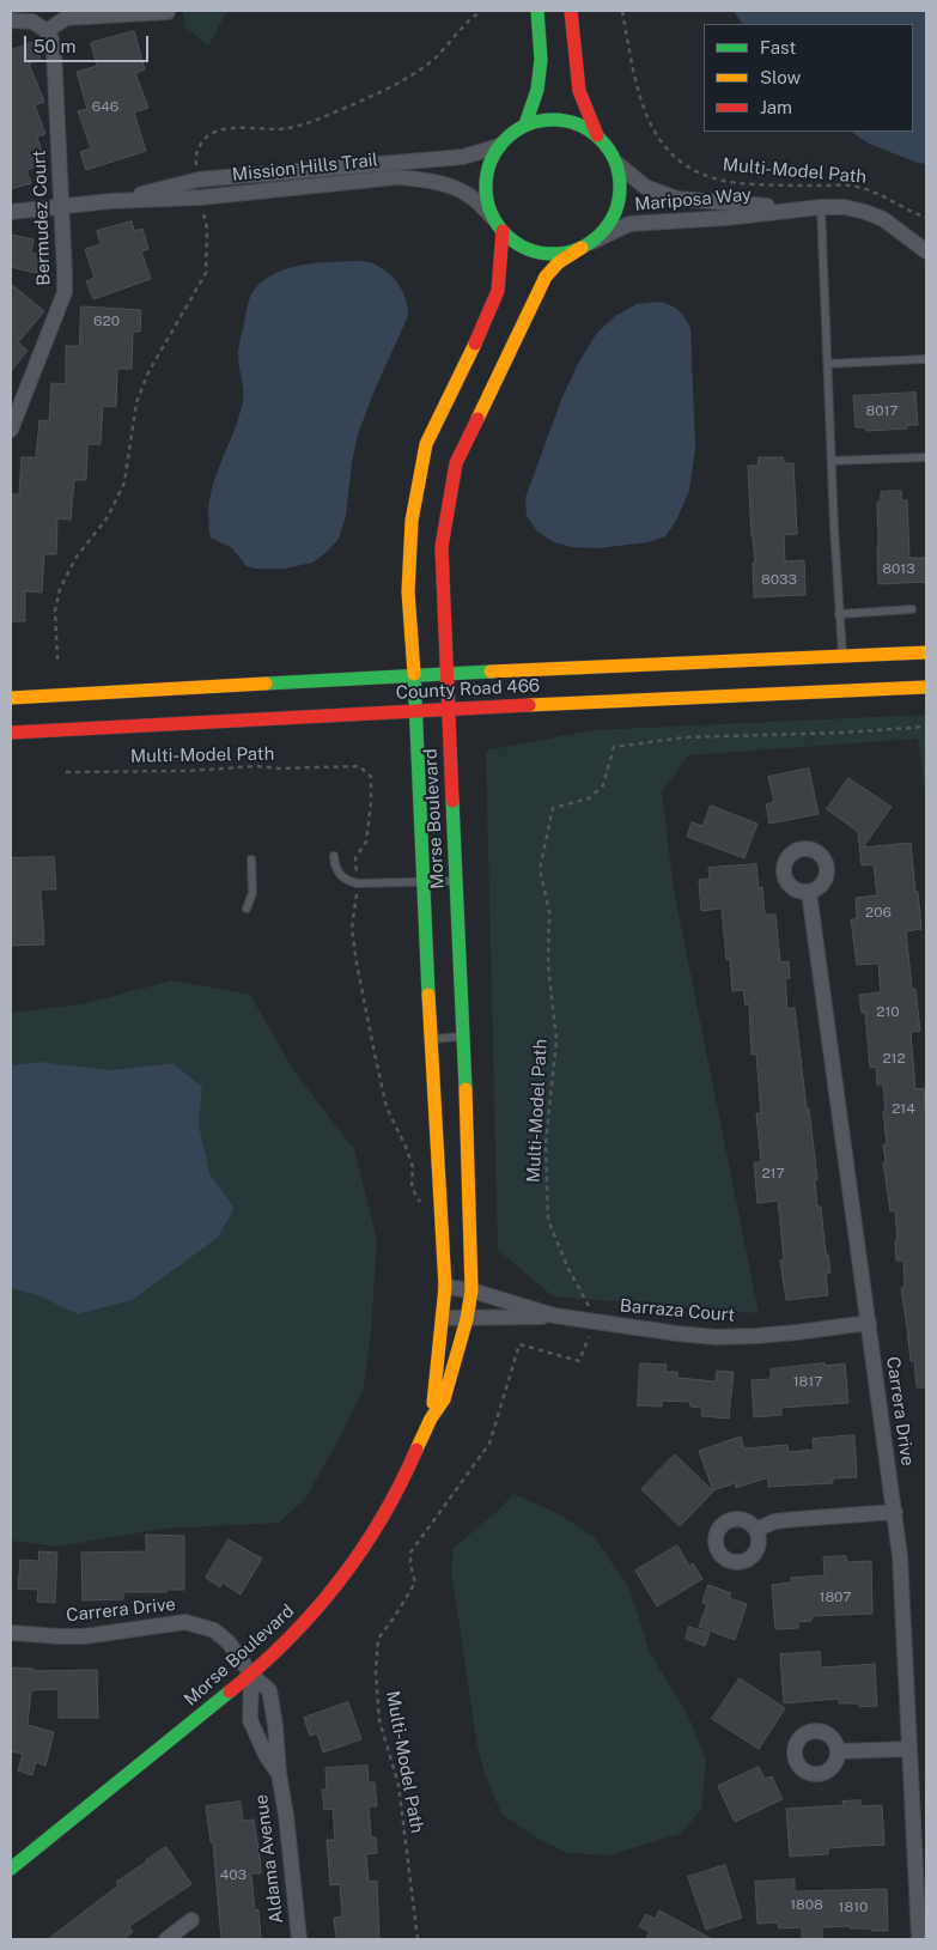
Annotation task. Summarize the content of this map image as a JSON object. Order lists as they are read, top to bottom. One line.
{"streets":{"main road":["County Road 466","Morse Boulevard"],"street":["Mission Hills Trail","Mariposa Way","Bermudez Court","Barraza Court","Carrera Drive","Aldama Avenue"],"path":["Multi-Model Path"]},"crossings":[["Mission Hills Trail","Mariposa Way"],["Mission Hills Trail","Bermudez Court"],["Mission Hills Trail","Morse Boulevard"],["Multi-Model Path","Morse Boulevard"],["Multi-Model Path","Barraza Court"],["Mariposa Way","Morse Boulevard"],["County Road 466","Morse Boulevard"],["Morse Boulevard","Barraza Court"],["Morse Boulevard","Carrera Drive"],["Morse Boulevard","Aldama Avenue"],["Barraza Court","Carrera Drive"],["Carrera Drive","Aldama Avenue"]],"house_numbers":["646","620","8017","8013","8033","206","210","212","214","217","1817","1807","403","1808","1810"],"legend":["Fast","Slow","Jam"],"scale_bar":"50 m"}
